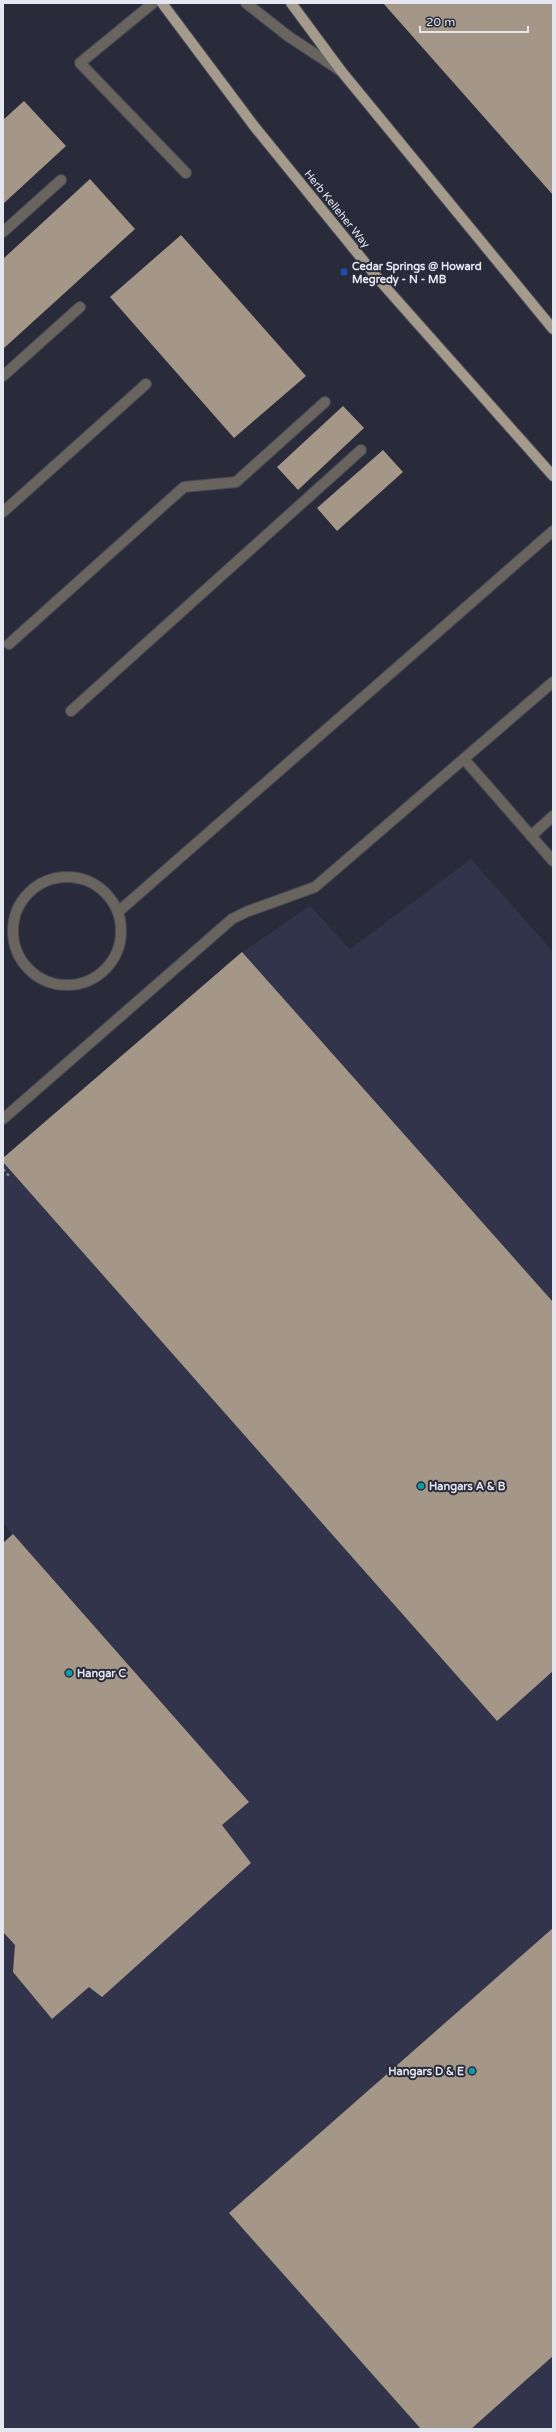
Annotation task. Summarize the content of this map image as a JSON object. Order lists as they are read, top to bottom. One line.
{"streets":{"main road":["Herb Kelleher Way"]},"places":{"transit":["Cedar Springs @ Howard Megredy - N - MB"],"other":["Hangars A & B","Hangar C","Hangars D & E"]},"scale_bar":"20 m"}
